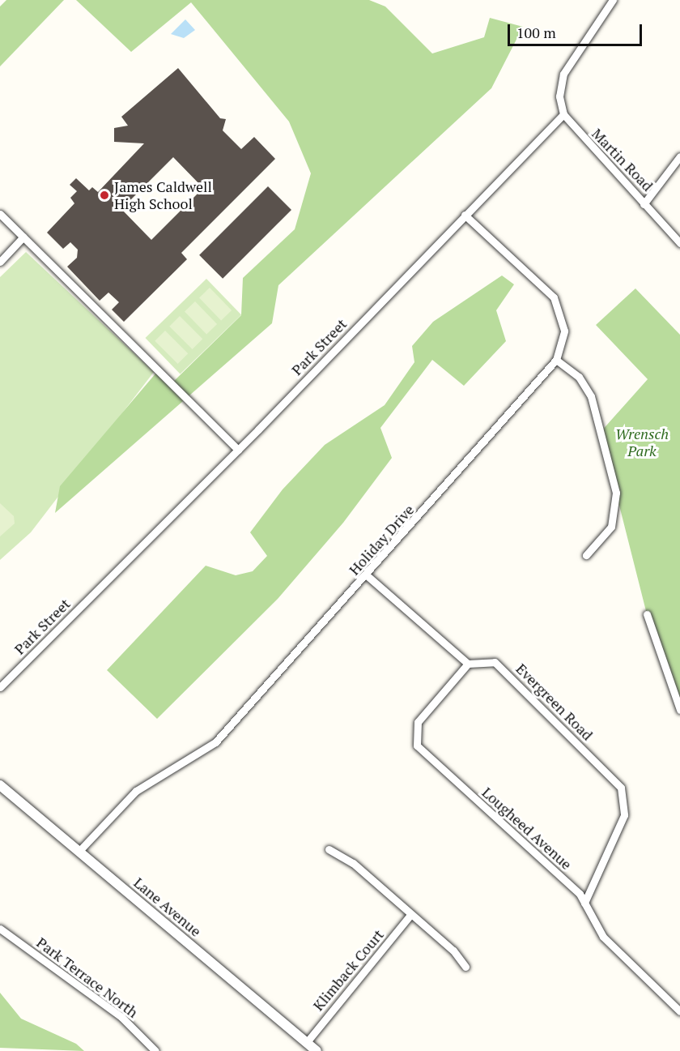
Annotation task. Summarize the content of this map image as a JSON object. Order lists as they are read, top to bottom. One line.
{"streets":{"street":["Martin Road","Park Street","Holiday Drive","Evergreen Road","Lougheed Avenue","Lane Avenue","Klimback Court","Park Terrace North"]},"crossings":[["Martin Road","Park Street"],["Park Street","Holiday Drive"],["Holiday Drive","Lane Avenue"],["Evergreen Road","Lougheed Avenue"],["Lane Avenue","Klimback Court"]],"parks":["Wrensch Park"],"places":["James Caldwell High School"],"scale_bar":"100 m"}
